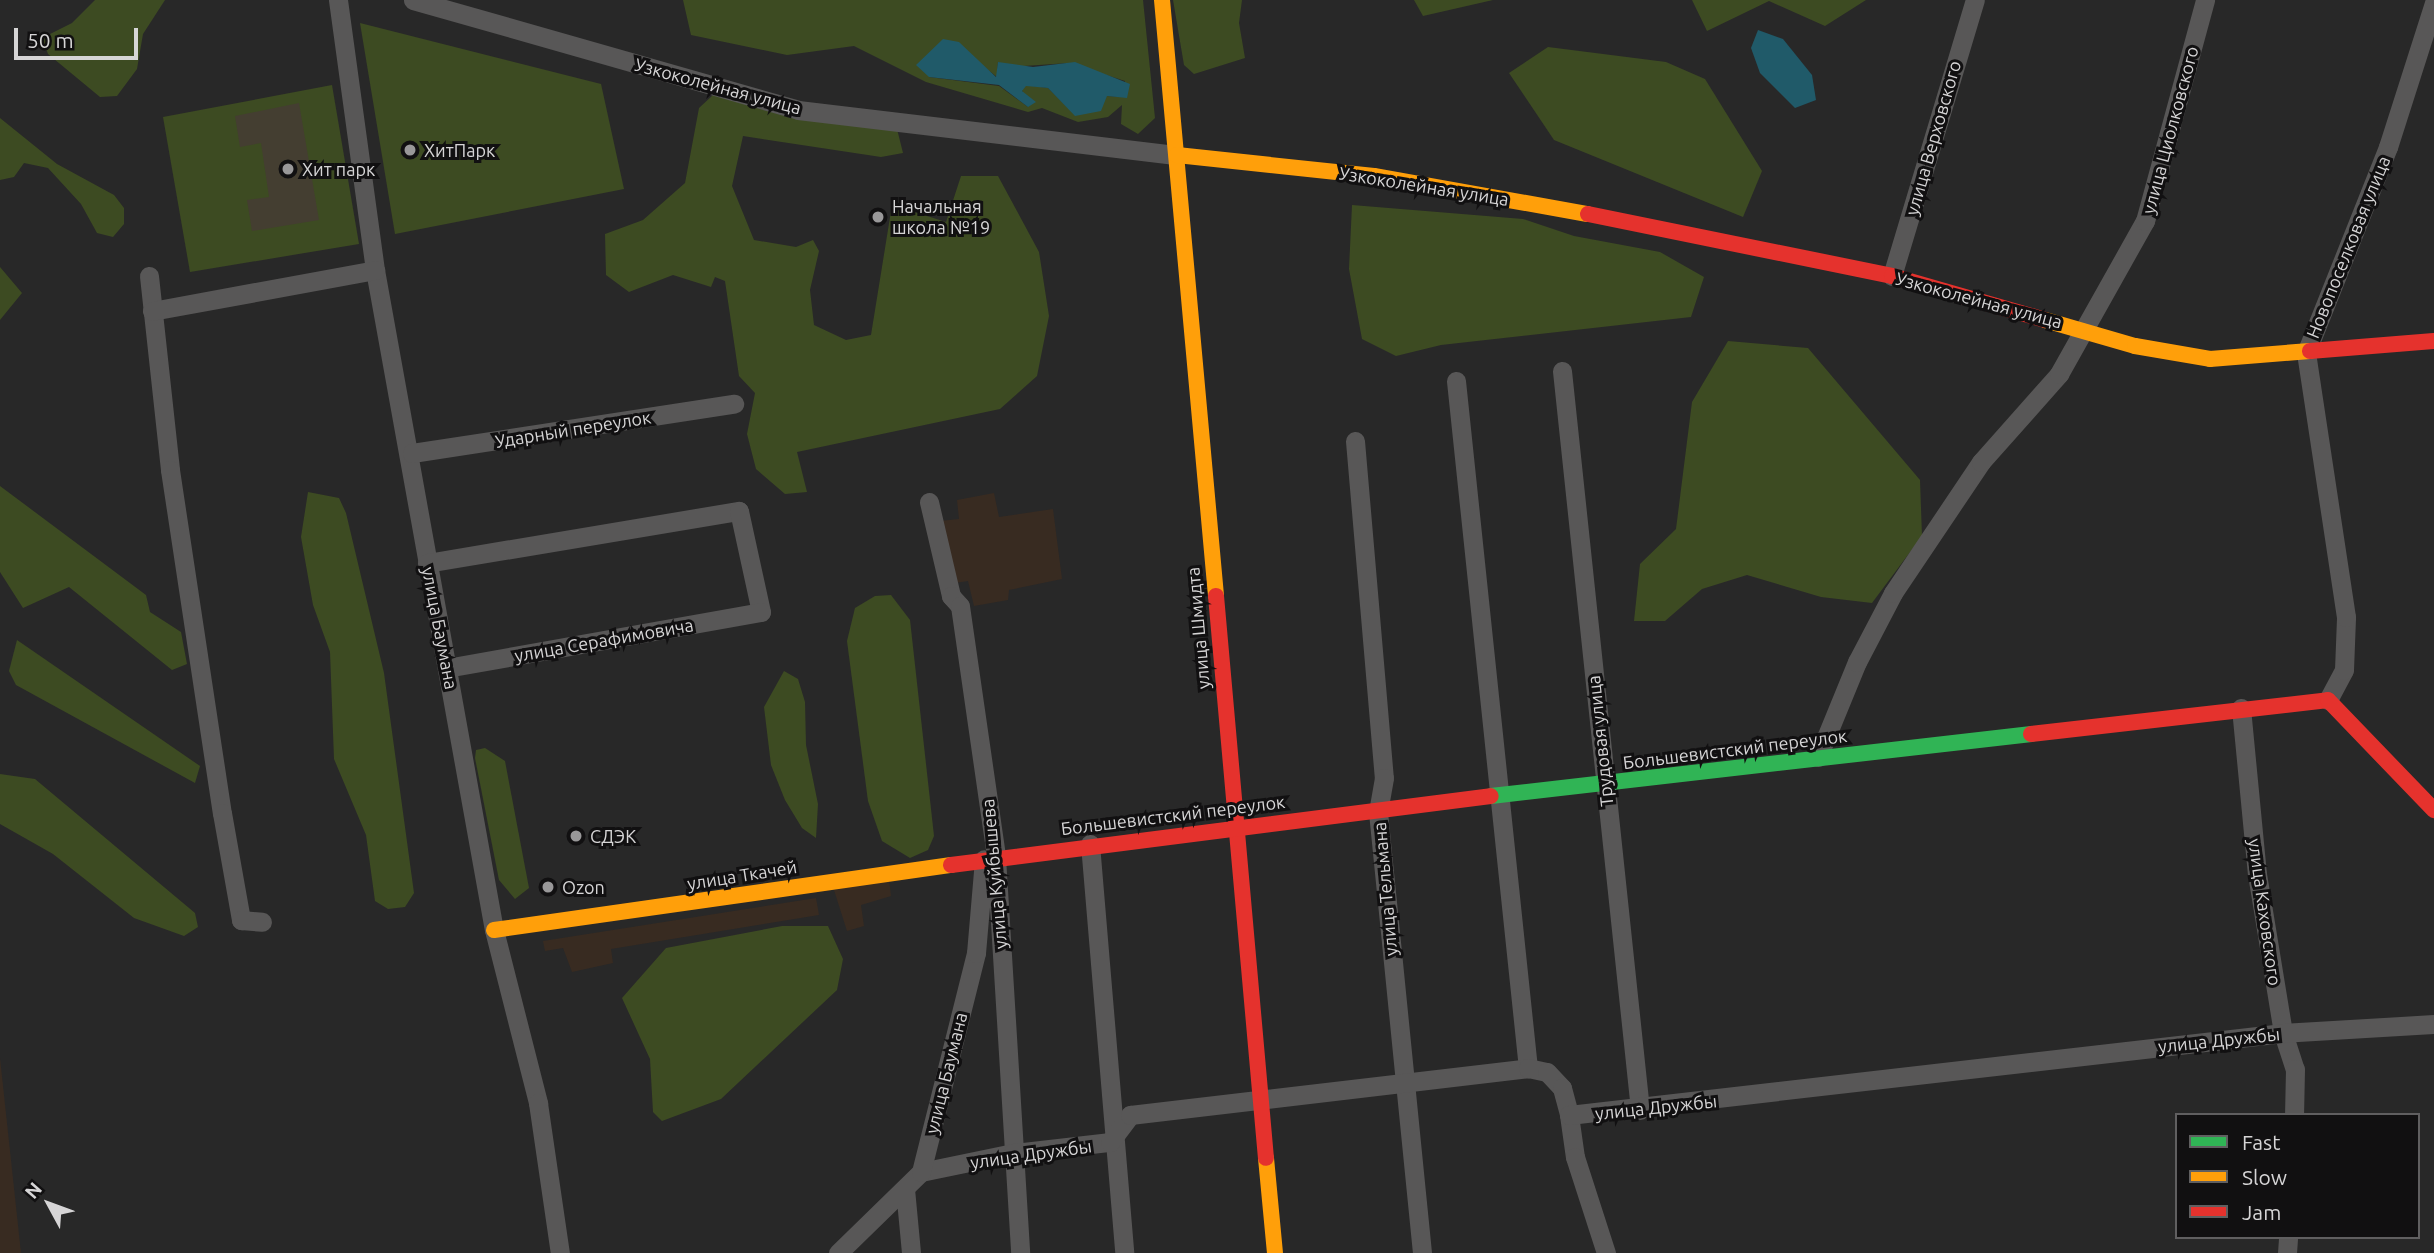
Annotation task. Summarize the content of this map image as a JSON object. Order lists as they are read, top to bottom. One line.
{"streets":{"street":["Узкоколейная улица","улица Циолковского","улица Верховского","Новопоселковая улица","Ударный переулок","улица Баумана","улица Шмидта","улица Серафимовича","Трудовая улица","Большевистский переулок","улица Куйбышева","улица Ткачей","улица Тельмана","улица Каховского","улица Дружбы"]},"crossings":[["Узкоколейная улица","улица Циолковского"],["Узкоколейная улица","улица Верховского"],["Узкоколейная улица","Новопоселковая улица"],["Узкоколейная улица","улица Шмидта"],["улица Циолковского","Большевистский переулок"],["Новопоселковая улица","Большевистский переулок"],["Ударный переулок","улица Баумана"],["улица Баумана","улица Серафимовича"],["улица Баумана","Большевистский переулок"],["улица Баумана","улица Куйбышева"],["улица Баумана","улица Ткачей"],["улица Баумана","улица Дружбы"],["улица Шмидта","Большевистский переулок"],["улица Шмидта","улица Дружбы"],["Трудовая улица","Большевистский переулок"],["Трудовая улица","улица Дружбы"],["Большевистский переулок","улица Куйбышева"],["Большевистский переулок","улица Ткачей"],["Большевистский переулок","улица Тельмана"],["Большевистский переулок","улица Каховского"],["улица Куйбышева","улица Ткачей"],["улица Куйбышева","улица Дружбы"],["улица Тельмана","улица Дружбы"],["улица Каховского","улица Дружбы"]],"places":["ХитПарк","Хит парк","Начальная школа №19","СДЭК","Ozon"],"legend":["Fast","Slow","Jam"],"scale_bar":"50 m","north":"top left"}
